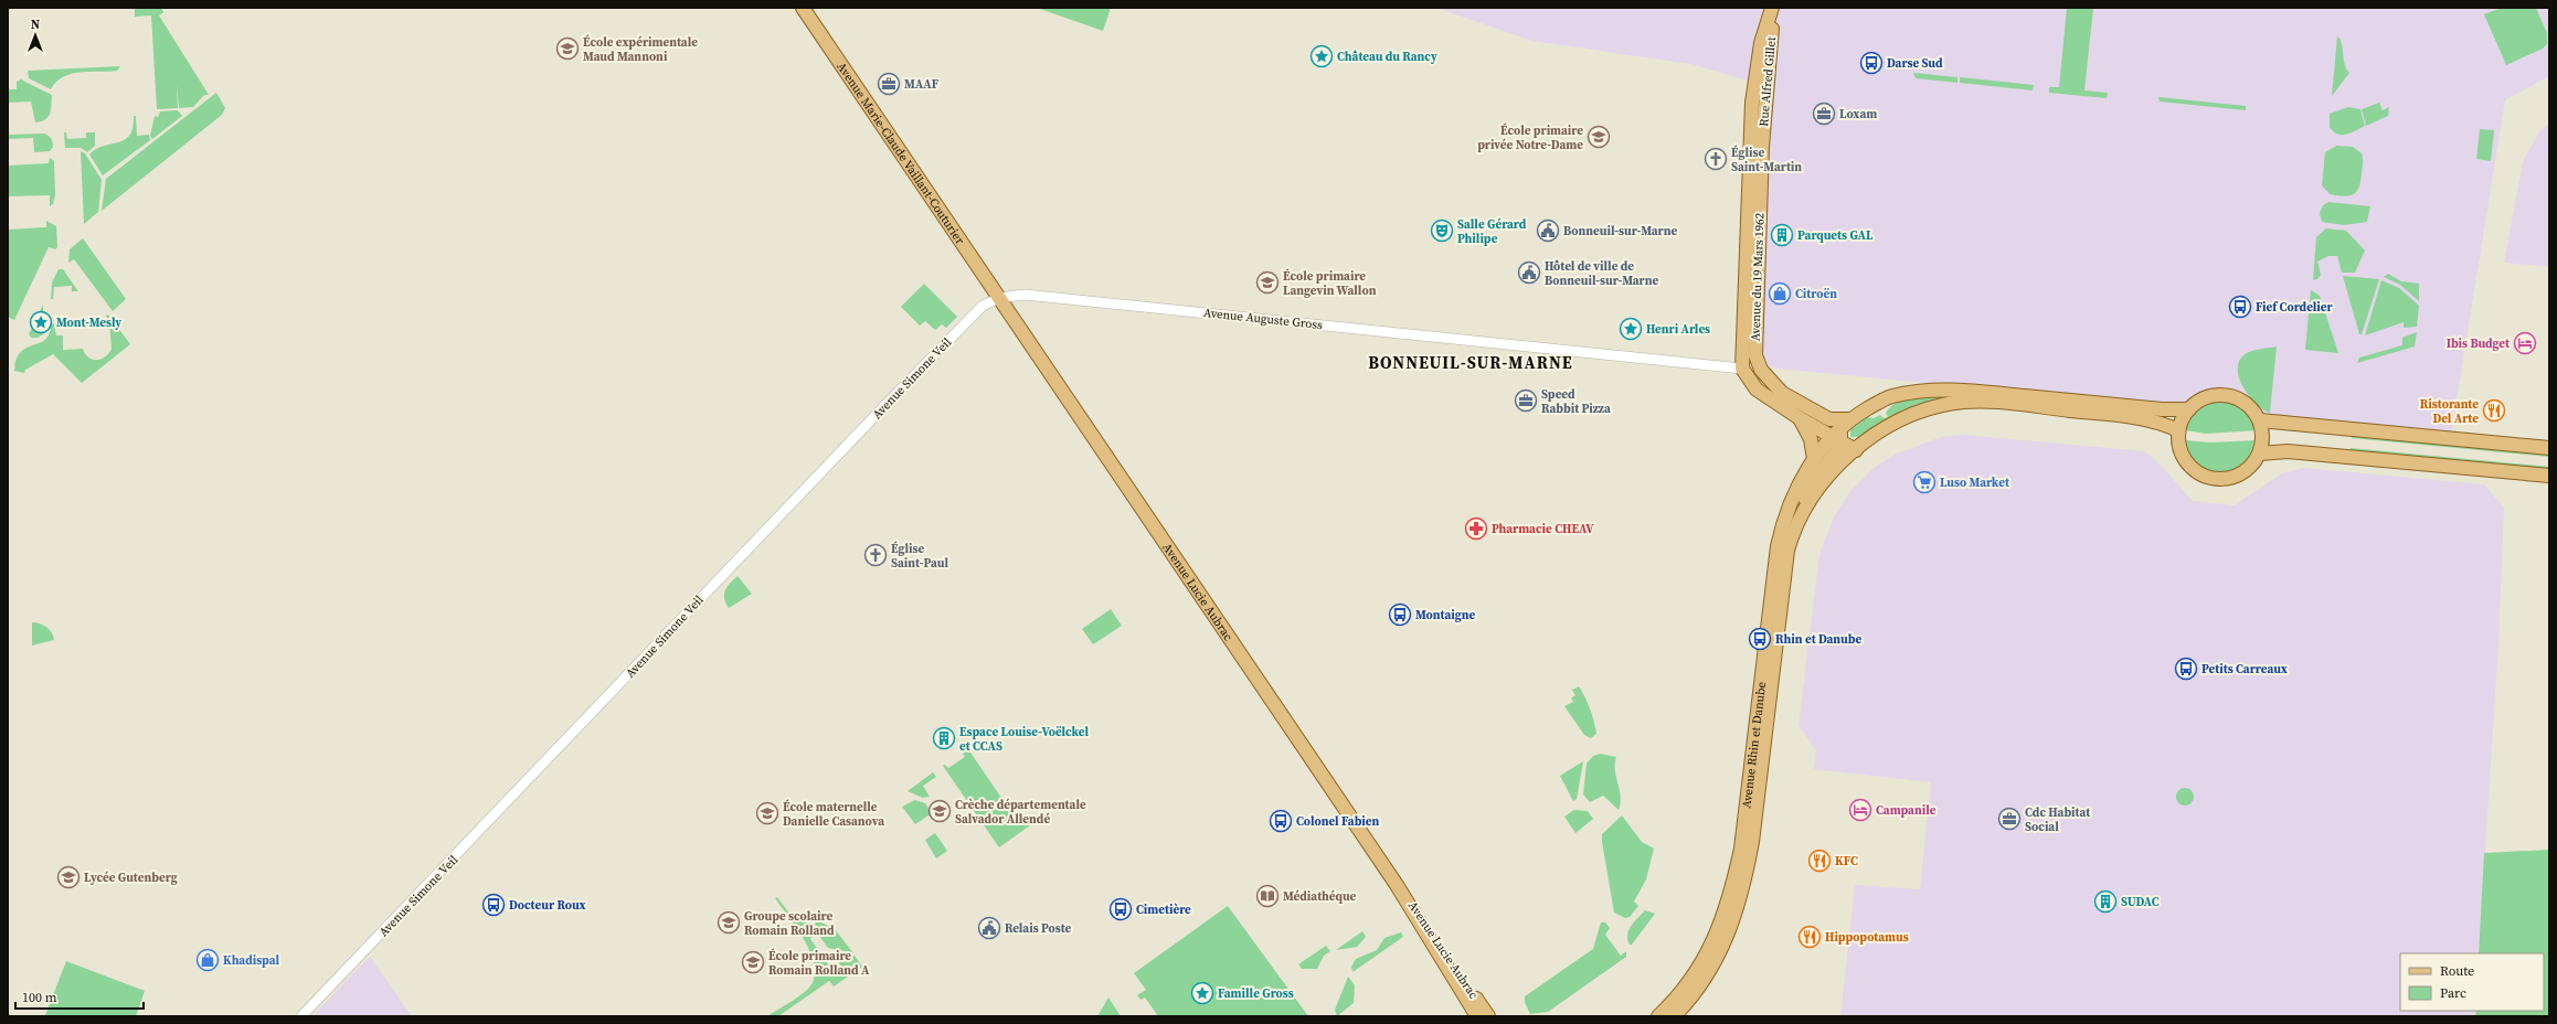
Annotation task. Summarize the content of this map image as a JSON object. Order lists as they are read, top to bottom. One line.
{"streets":{"main road":["Rue Alfred Gillet","Avenue Marie-Claude Vaillant-Couturier","Avenue du 19 Mars 1962","Avenue Lucie Aubrac","Avenue Rhin et Danube"],"street":["Avenue Auguste Gross","Avenue Simone Veil"]},"crossings":[["Rue Alfred Gillet","Avenue du 19 Mars 1962"],["Avenue Marie-Claude Vaillant-Couturier","Avenue Auguste Gross"],["Avenue Marie-Claude Vaillant-Couturier","Avenue Simone Veil"],["Avenue Marie-Claude Vaillant-Couturier","Avenue Lucie Aubrac"],["Avenue du 19 Mars 1962","Avenue Auguste Gross"],["Avenue Auguste Gross","Avenue Simone Veil"],["Avenue Auguste Gross","Avenue Lucie Aubrac"],["Avenue Simone Veil","Avenue Lucie Aubrac"]],"districts":["BONNEUIL-SUR-MARNE"],"places":{"school or university":["École expérimentale Maud Mannoni","École primaire privée Notre-Dame","École primaire Langevin Wallon","Crèche départementale Salvador Allendé","École maternelle Danielle Casanova","Lycée Gutenberg","Groupe scolaire Romain Rolland","École primaire Romain Rolland A"],"place":["Château du Rancy","Mont-Mesly","Henri Arles","Famille Gross"],"bus stop":["Darse Sud","Fief Cordelier","Montaigne","Rhin et Danube","Petits Carreaux","Colonel Fabien","Docteur Roux","Cimetière"],"office":["MAAF","Loxam","Speed Rabbit Pizza","Cdc Habitat Social"],"church":["Église Saint-Martin","Église Saint-Paul"],"theatre":["Salle Gérard Philipe"],"public building":["Bonneuil-sur-Marne","Hôtel de ville de Bonneuil-sur-Marne","Relais Poste"],"building":["Parquets GAL","Espace Louise-Voëlckel et CCAS","SUDAC"],"shop":["Citroën","Khadispal"],"hotel":["Ibis Budget","Campanile"],"restaurant":["Ristorante Del Arte","KFC","Hippopotamus"],"supermarket":["Luso Market"],"pharmacy":["Pharmacie CHEAV"],"library":["Médiathéque"]},"legend":["Route","Parc"],"scale_bar":"100 m","north":"top"}
